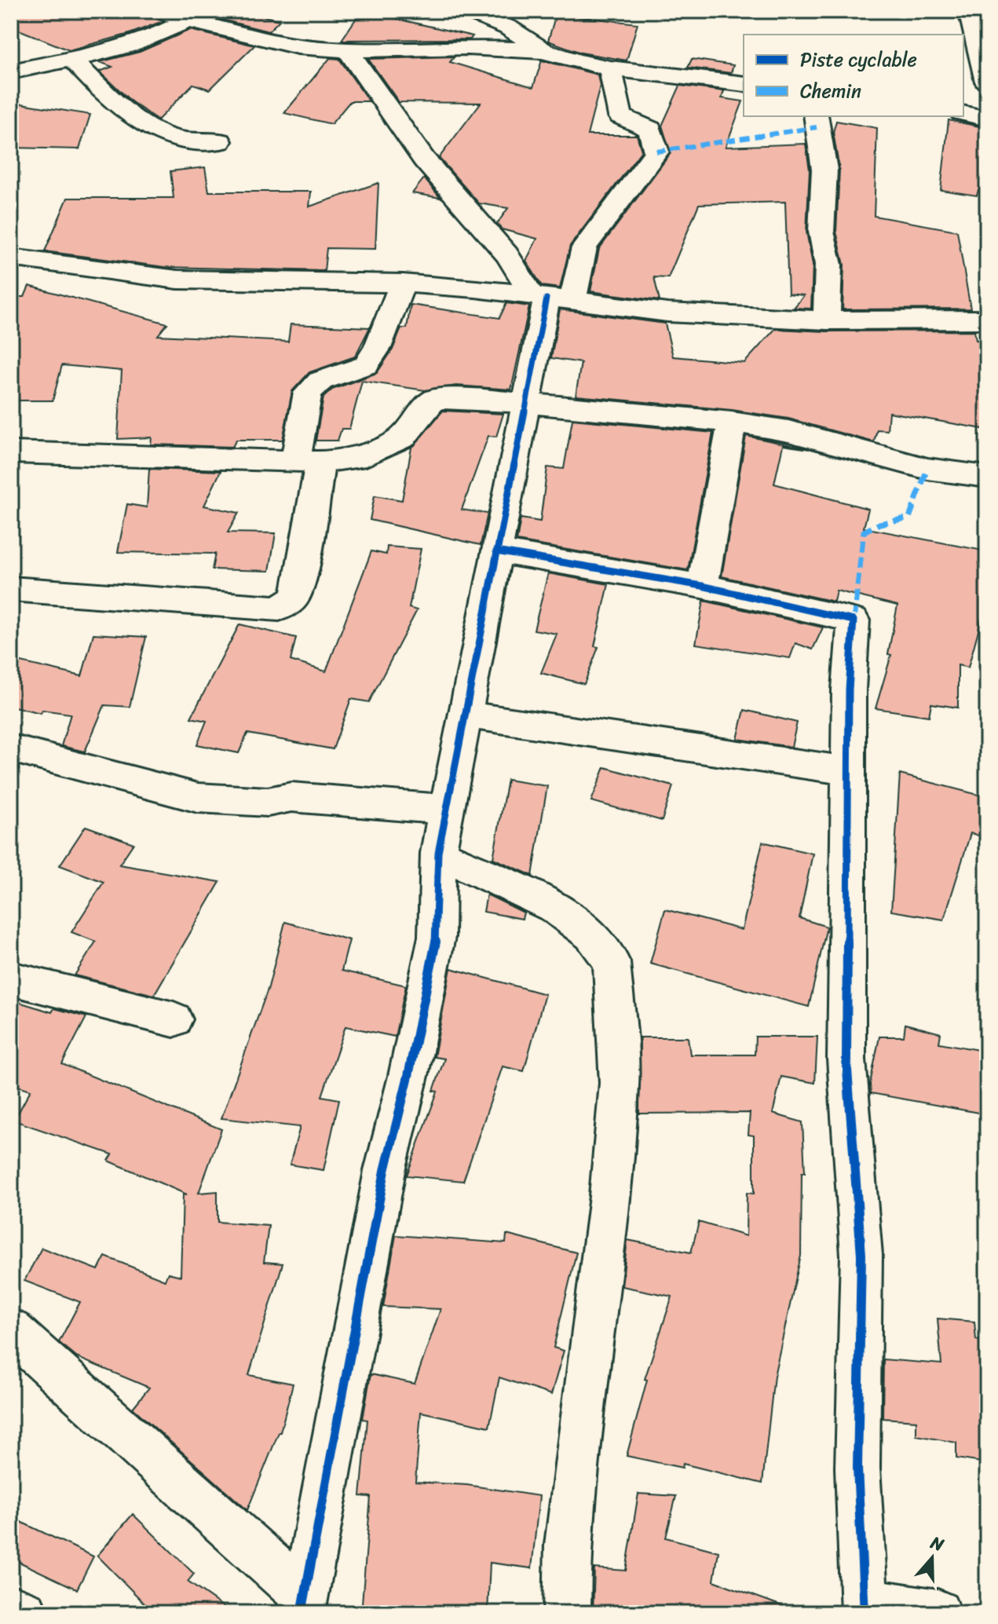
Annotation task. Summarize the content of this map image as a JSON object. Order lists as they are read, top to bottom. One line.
{"legend":["Piste cyclable","Chemin"],"north":"top"}
